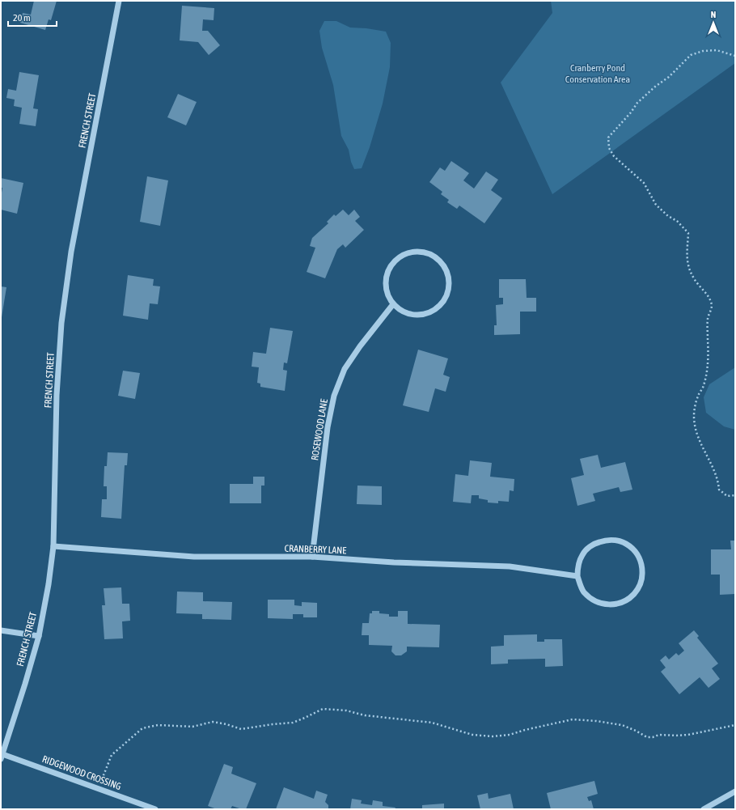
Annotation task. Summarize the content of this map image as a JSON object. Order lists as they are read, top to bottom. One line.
{"streets":{"street":["FRENCH STREET","ROSEWOOD LANE","CRANBERRY LANE","RIDGEWOOD CROSSING"]},"crossings":[["FRENCH STREET","CRANBERRY LANE"],["FRENCH STREET","RIDGEWOOD CROSSING"],["ROSEWOOD LANE","CRANBERRY LANE"]],"parks":["Cranberry Pond Conservation Area"],"scale_bar":"20 m","north":"top"}
